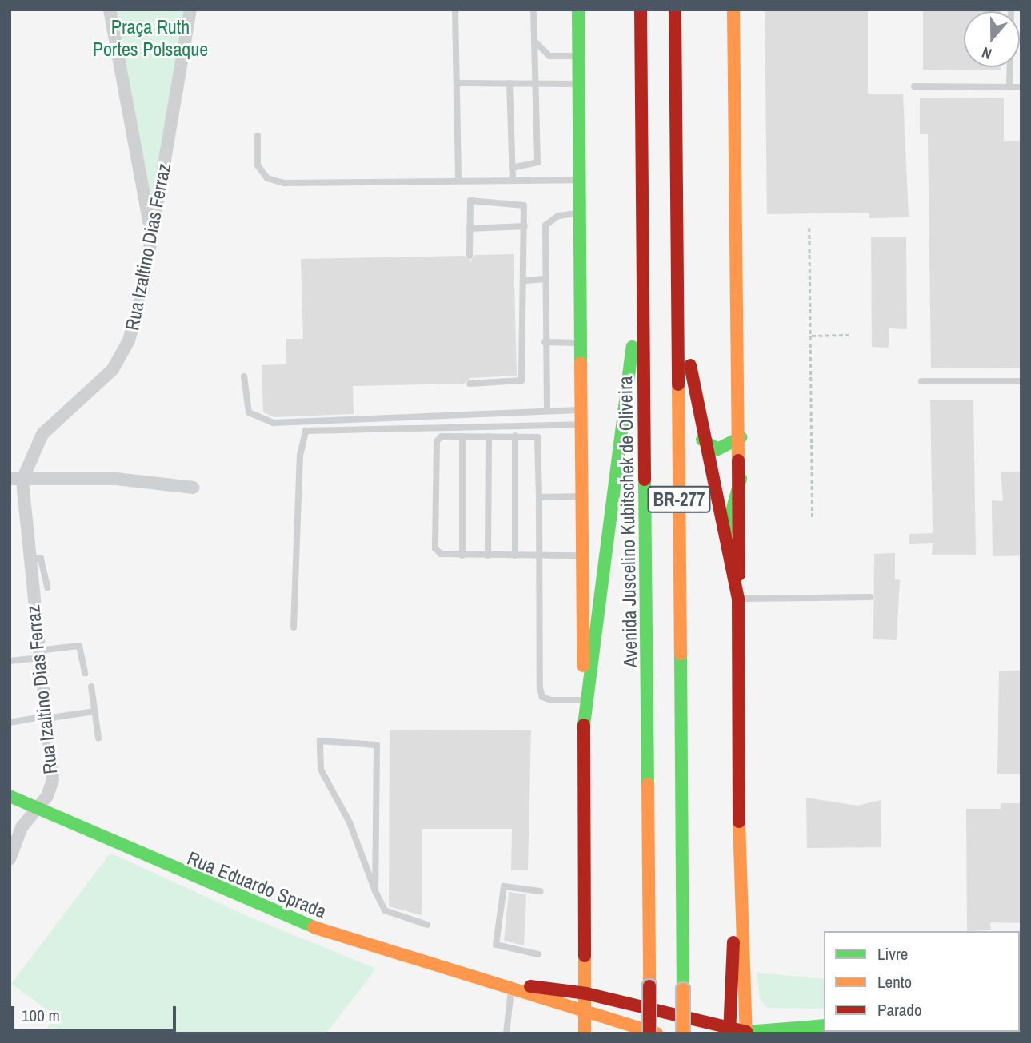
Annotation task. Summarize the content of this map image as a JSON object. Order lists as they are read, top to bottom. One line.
{"streets":{"main road":["BR-277","Avenida Juscelino Kubitschek de Oliveira","Rua Eduardo Sprada"],"street":["Rua Izaltino Dias Ferraz"]},"crossings":[["Rua Izaltino Dias Ferraz","Rua Eduardo Sprada"]],"parks":["Praça Ruth Portes Polsaque"],"legend":["Livre","Lento","Parado"],"scale_bar":"100 m","north":"bottom"}
